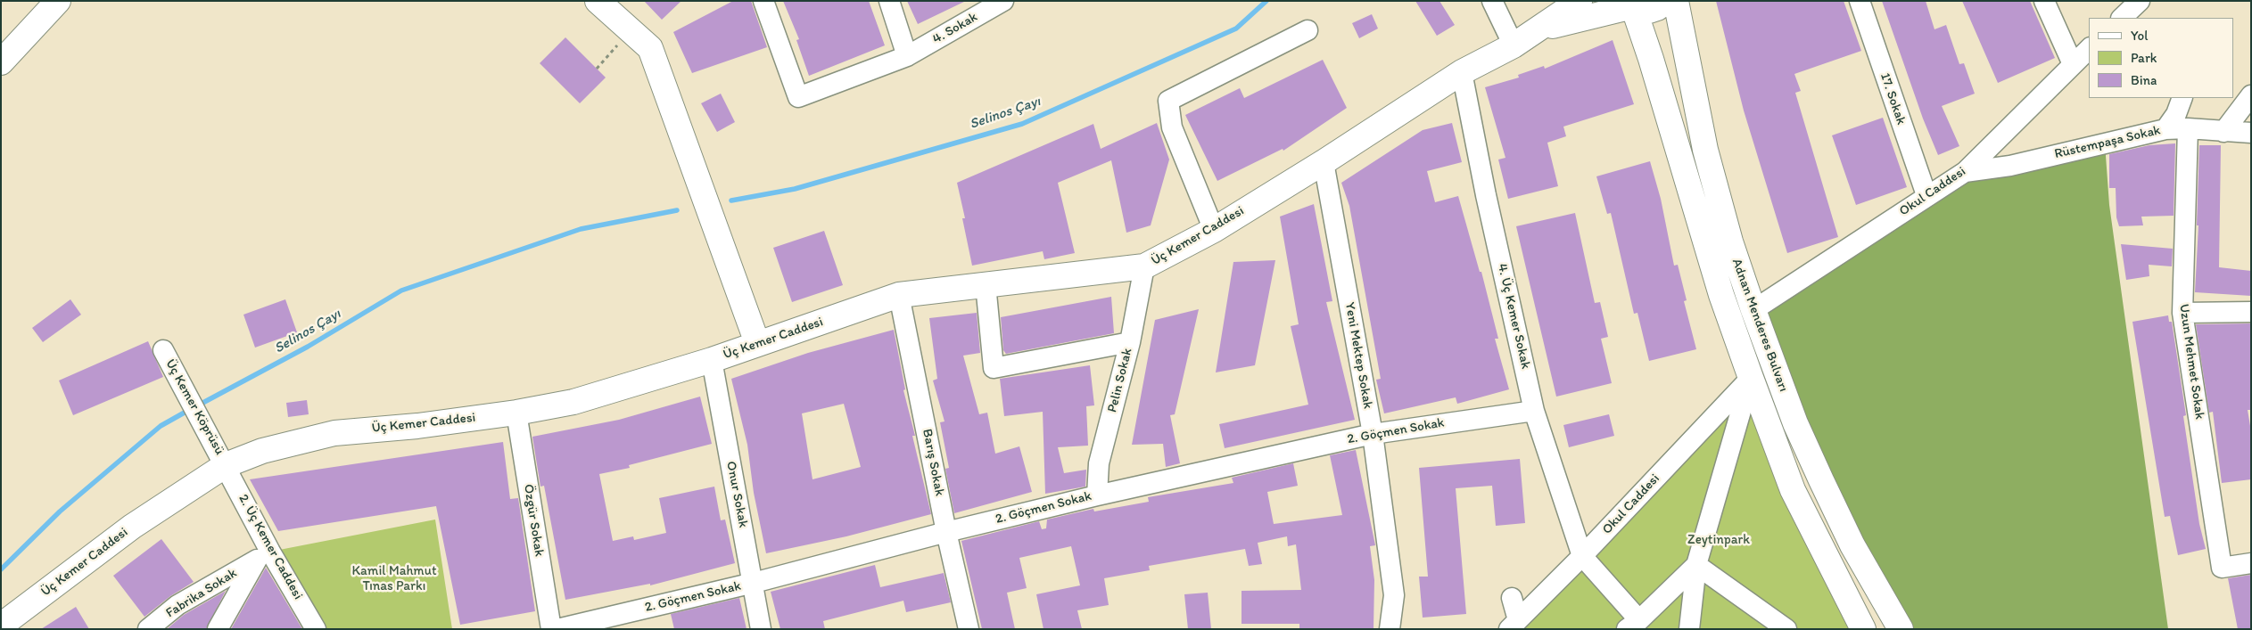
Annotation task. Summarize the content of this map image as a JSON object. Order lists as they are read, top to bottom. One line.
{"streets":{"main road":["Üç Kemer Caddesi","Adnan Menderes Bulvarı"],"street":["4. Sokak","17. Sokak","Rüstempaşa Sokak","Okul Caddesi","4. Üç Kemer Sokak","Yeni Mektep Sokak","Uzun Mehmet Sokak","Pelin Sokak","Üç Kemer Köprüsü","2. Göçmen Sokak","Barış Sokak","Onur Sokak","Özgür Sokak","2. Üç Kemer Caddesi","Fabrika Sokak"]},"crossings":[["17. Sokak","Okul Caddesi"],["Rüstempaşa Sokak","Okul Caddesi"],["Rüstempaşa Sokak","Uzun Mehmet Sokak"],["Okul Caddesi","4. Üç Kemer Sokak"],["Okul Caddesi","Adnan Menderes Bulvarı"],["Üç Kemer Caddesi","4. Üç Kemer Sokak"],["Üç Kemer Caddesi","Yeni Mektep Sokak"],["Üç Kemer Caddesi","Pelin Sokak"],["Üç Kemer Caddesi","Üç Kemer Köprüsü"],["Üç Kemer Caddesi","Barış Sokak"],["Üç Kemer Caddesi","Onur Sokak"],["Üç Kemer Caddesi","Özgür Sokak"],["Üç Kemer Caddesi","2. Üç Kemer Caddesi"],["4. Üç Kemer Sokak","2. Göçmen Sokak"],["Yeni Mektep Sokak","2. Göçmen Sokak"],["Pelin Sokak","2. Göçmen Sokak"],["Üç Kemer Köprüsü","2. Üç Kemer Caddesi"],["2. Göçmen Sokak","Barış Sokak"],["2. Göçmen Sokak","Onur Sokak"],["2. Üç Kemer Caddesi","Fabrika Sokak"]],"water":["Selinos Çayı"],"parks":["Zeytinpark","Kamil Mahmut Tınas Parkı"],"legend":["Yol","Park","Bina"]}
